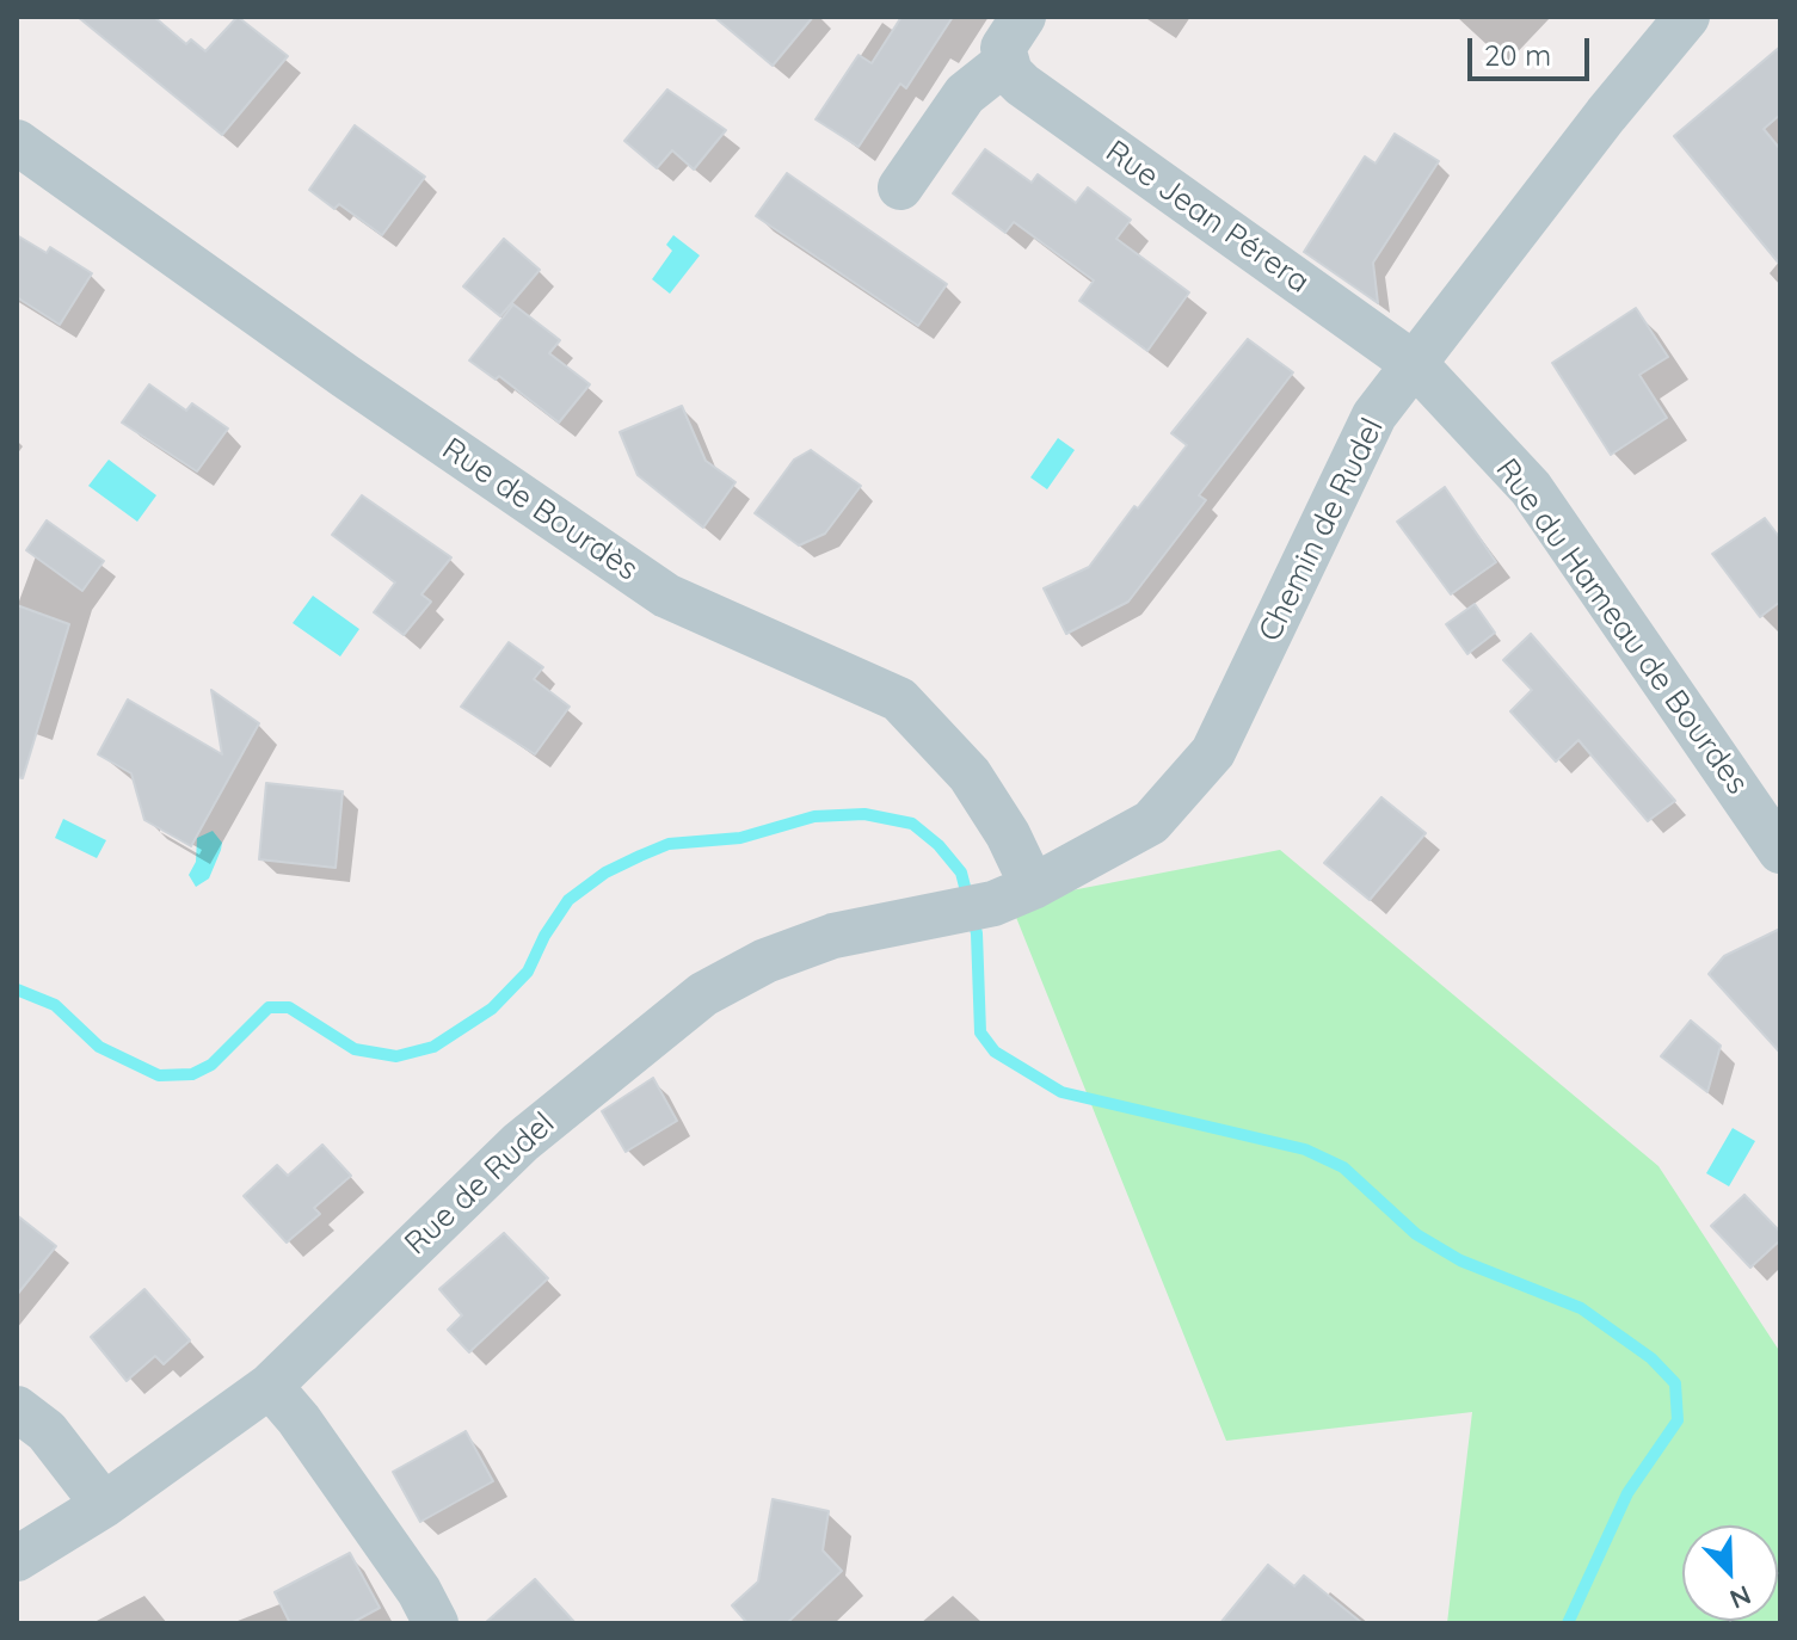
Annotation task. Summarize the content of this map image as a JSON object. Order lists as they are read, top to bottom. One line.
{"streets":{"street":["Rue Jean Pérera","Rue de Bourdès","Chemin de Rudel","Rue du Hameau de Bourdes","Rue de Rudel"]},"crossings":[["Rue Jean Pérera","Chemin de Rudel"],["Rue Jean Pérera","Rue du Hameau de Bourdes"],["Rue de Bourdès","Chemin de Rudel"],["Rue de Bourdès","Rue de Rudel"],["Chemin de Rudel","Rue du Hameau de Bourdes"],["Chemin de Rudel","Rue de Rudel"]],"scale_bar":"20 m","north":"bottom right"}
